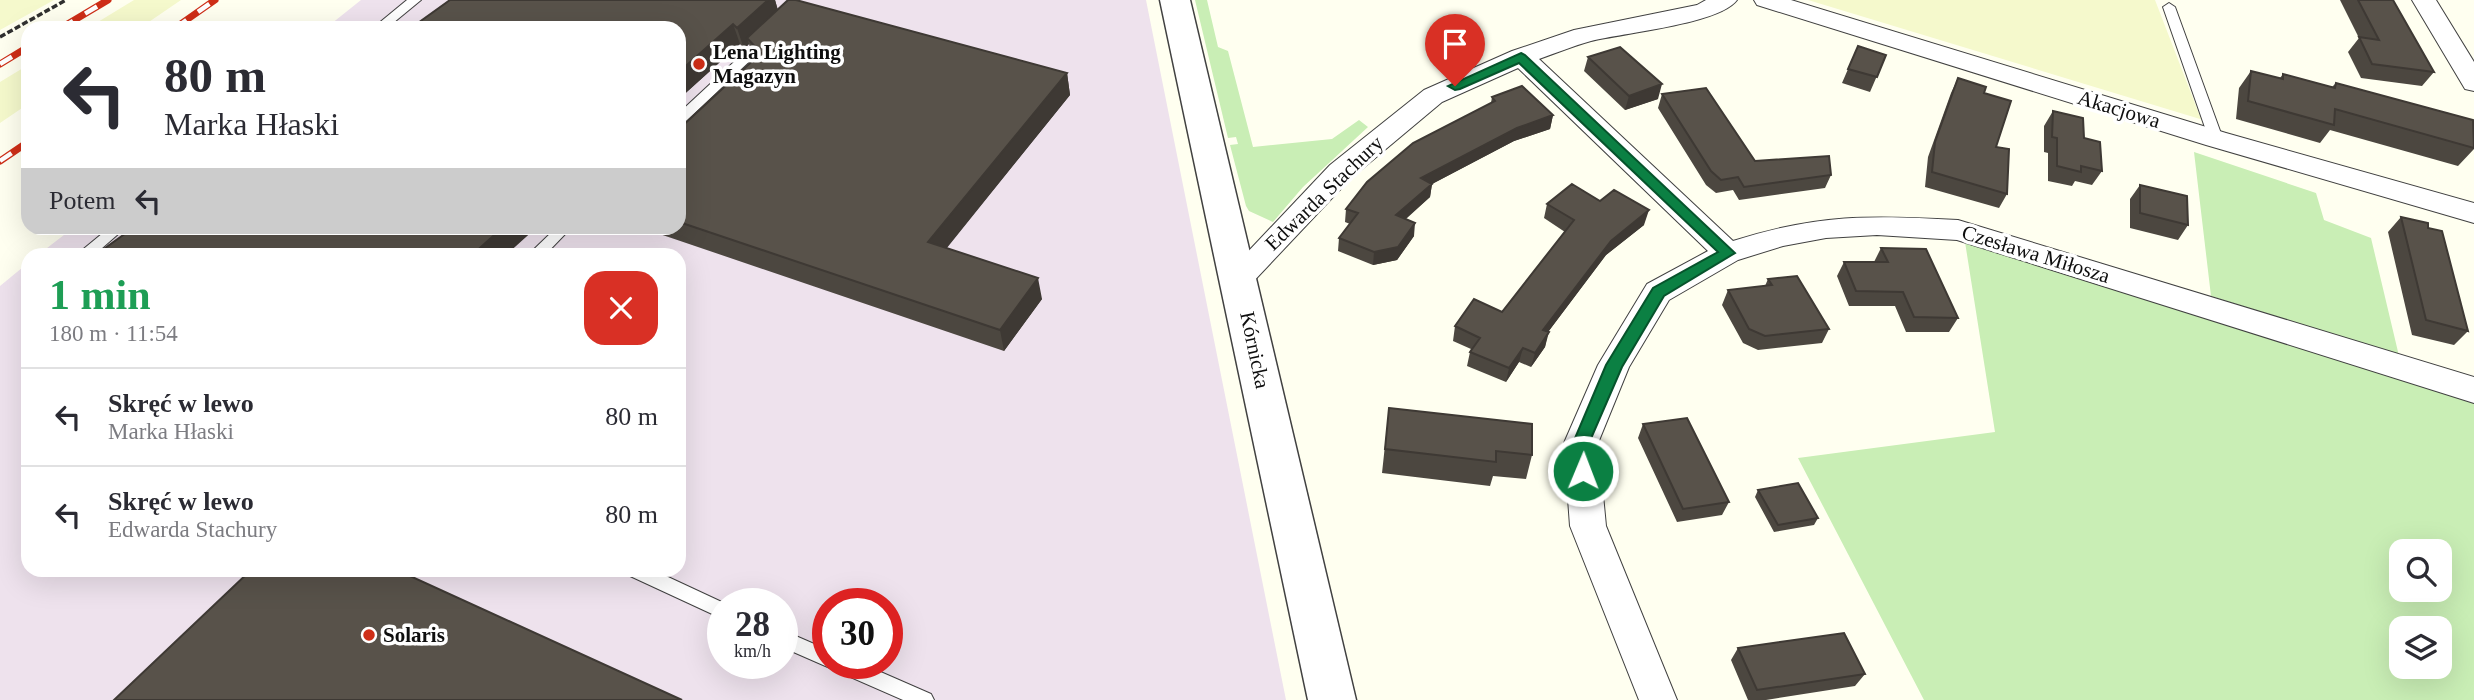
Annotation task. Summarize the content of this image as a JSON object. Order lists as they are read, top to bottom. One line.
{"streets":{"street":["Akacjowa","Edwarda Stachury","Czesława Miłosza","Kórnicka"]},"crossings":[["Edwarda Stachury","Kórnicka"]],"places":["Lena Lighting Magazyn","Solaris"],"page":{"turn":["80 m","Marka Hłaski"],"then":"Potem","heading":["1 min","180 m · 11:54"],"list":[{"name":"Skręć w lewo","note":"Marka Hłaski","value":"80 m"},{"name":"Skręć w lewo","note":"Edwarda Stachury","value":"80 m"}],"speed":"28 km/h","limit":"30"}}
